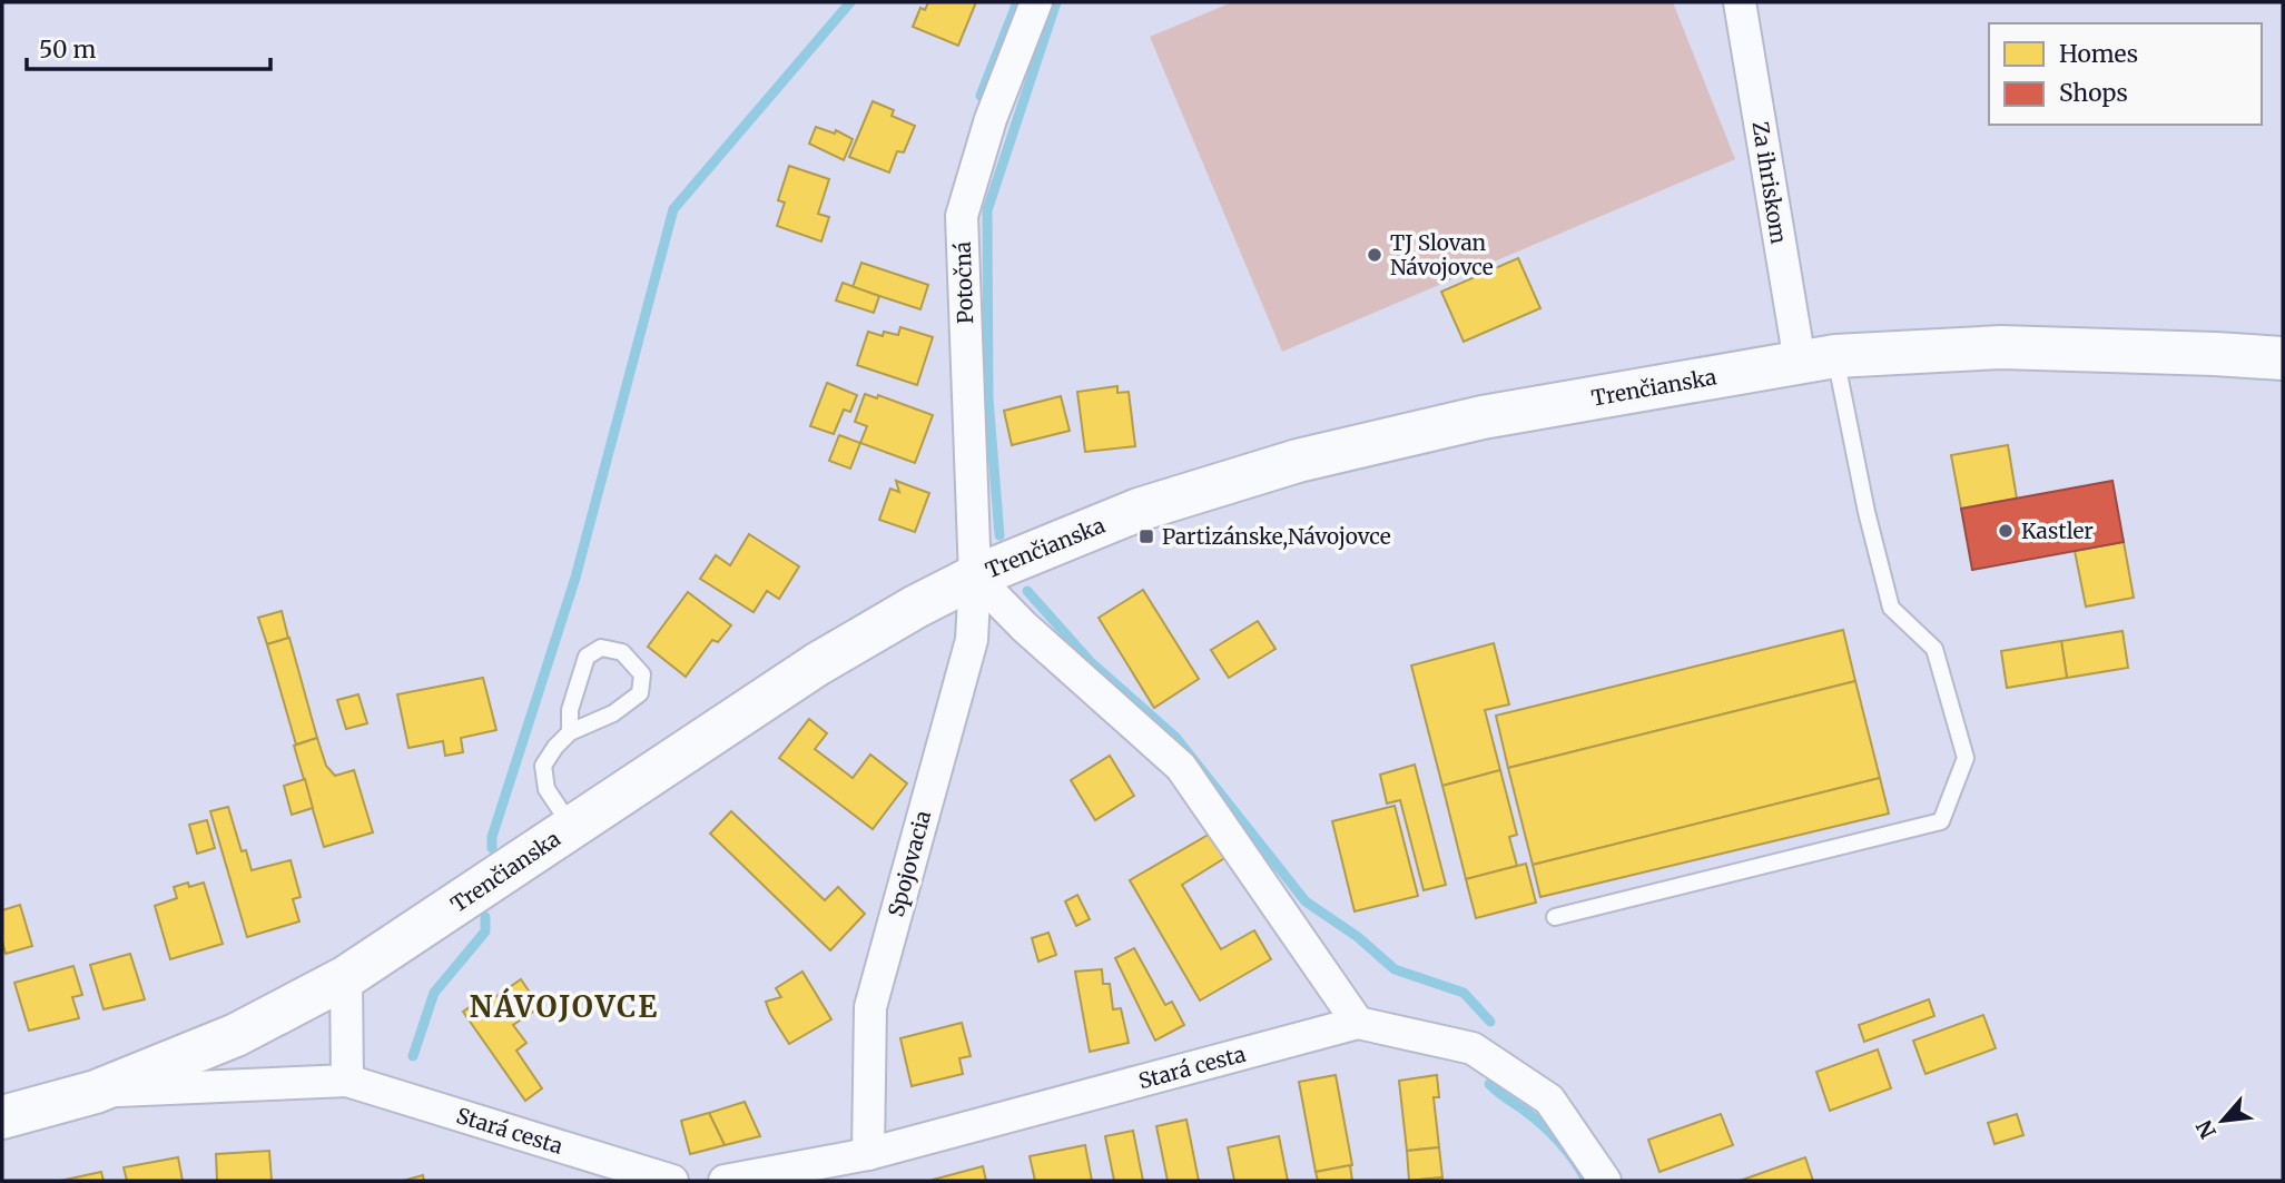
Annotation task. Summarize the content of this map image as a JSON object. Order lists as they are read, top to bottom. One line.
{"streets":{"main road":["Trenčianska"],"street":["Za ihriskom","Potočná","Spojovacia","Stará cesta"]},"crossings":[["Za ihriskom","Trenčianska"],["Potočná","Trenčianska"],["Potočná","Spojovacia"],["Trenčianska","Spojovacia"],["Trenčianska","Stará cesta"],["Spojovacia","Stará cesta"]],"districts":["NÁVOJOVCE"],"places":{"other":["TJ Slovan Návojovce","Kastler"],"transit":["Partizánske,Návojovce"]},"legend":["Homes","Shops"],"scale_bar":"50 m","north":"bottom left"}
